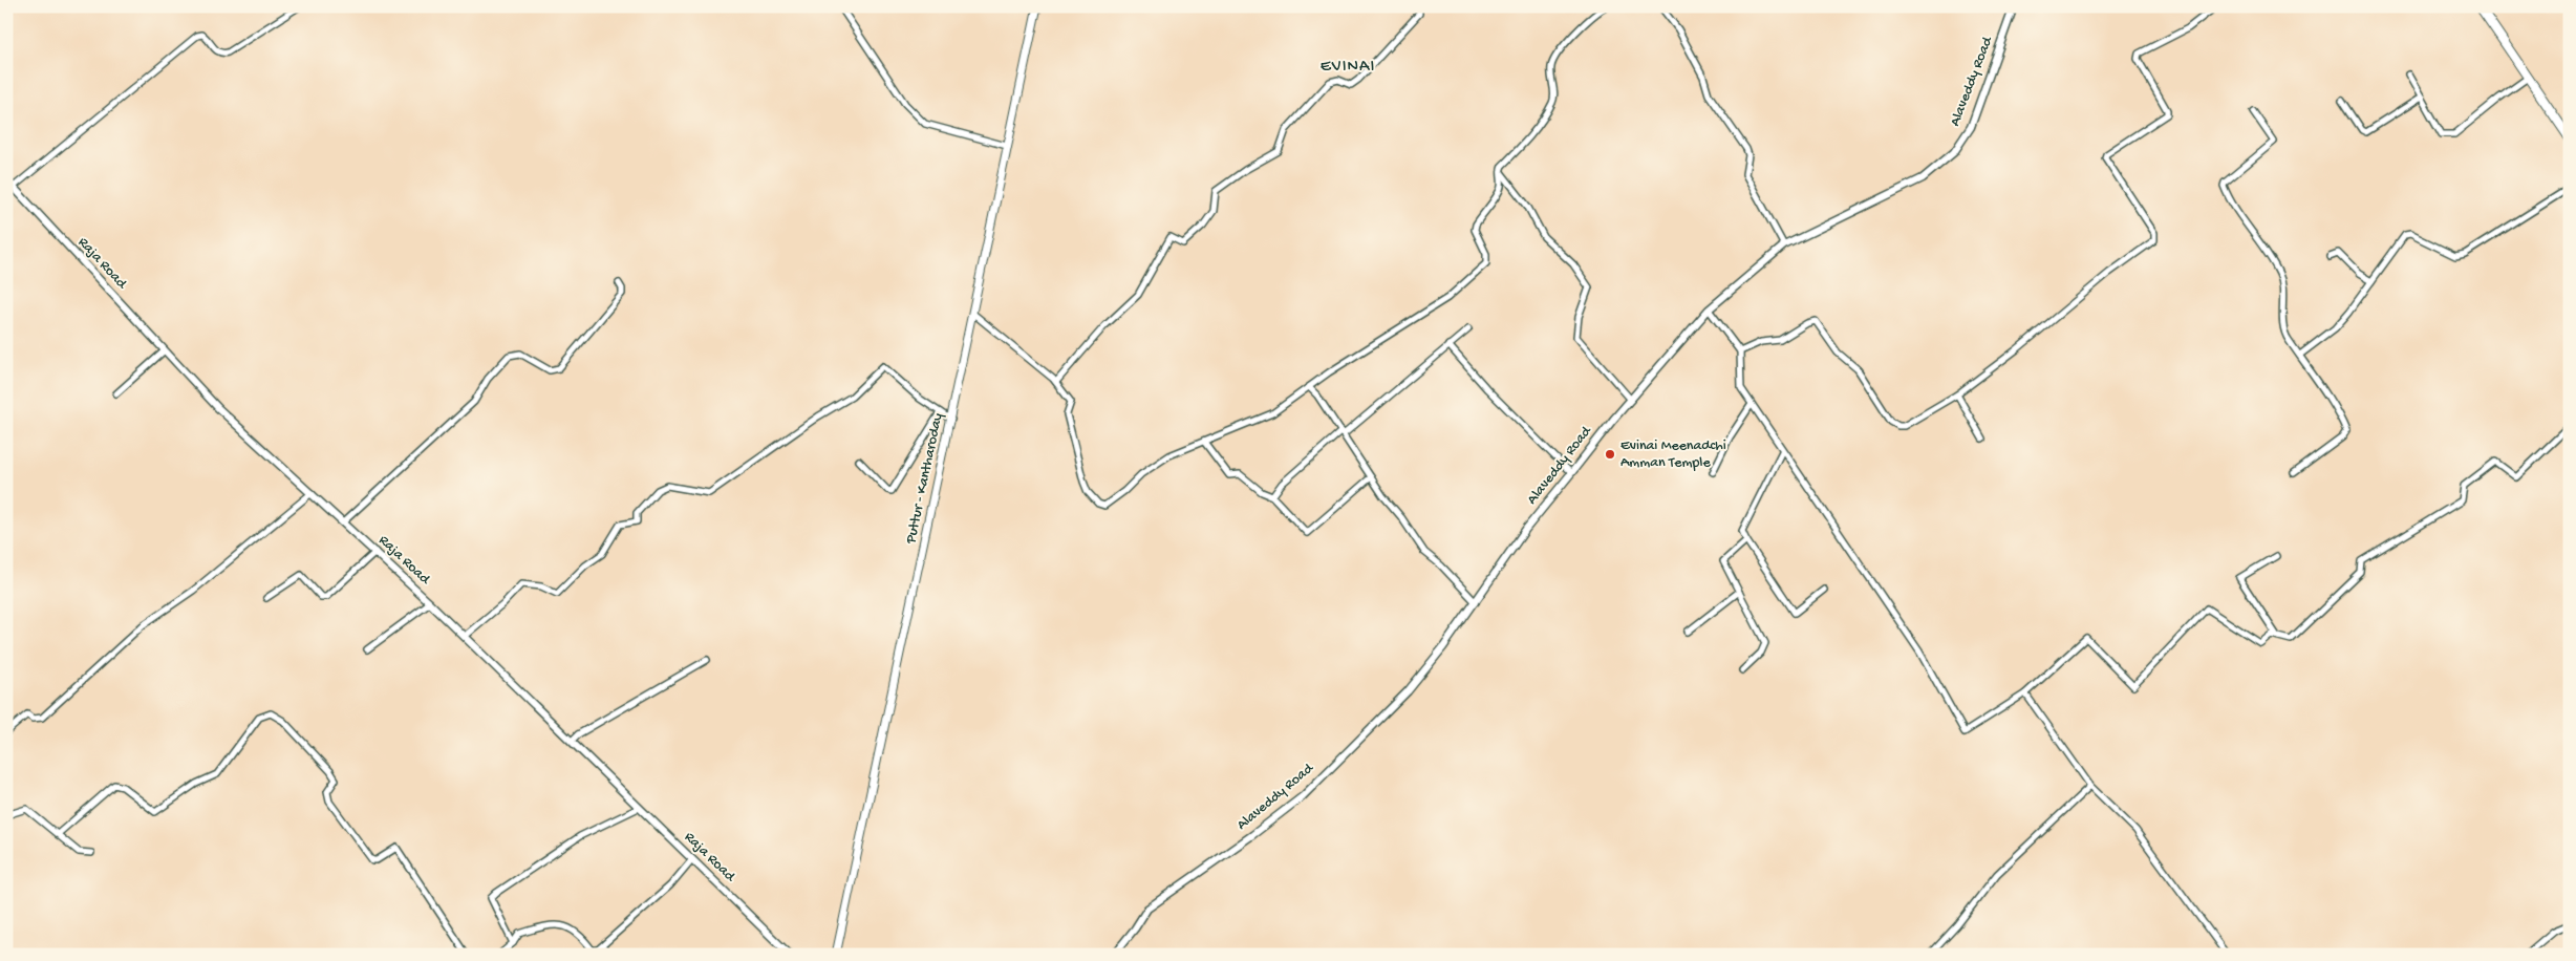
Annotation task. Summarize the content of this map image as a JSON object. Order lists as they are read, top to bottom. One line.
{"streets":{"main road":["Puttur - Kantharoday"],"street":["Alaveddy Road","Raja Road"]},"districts":["EVINAI"],"places":["Evinai Meenadchi Amman Temple"]}
